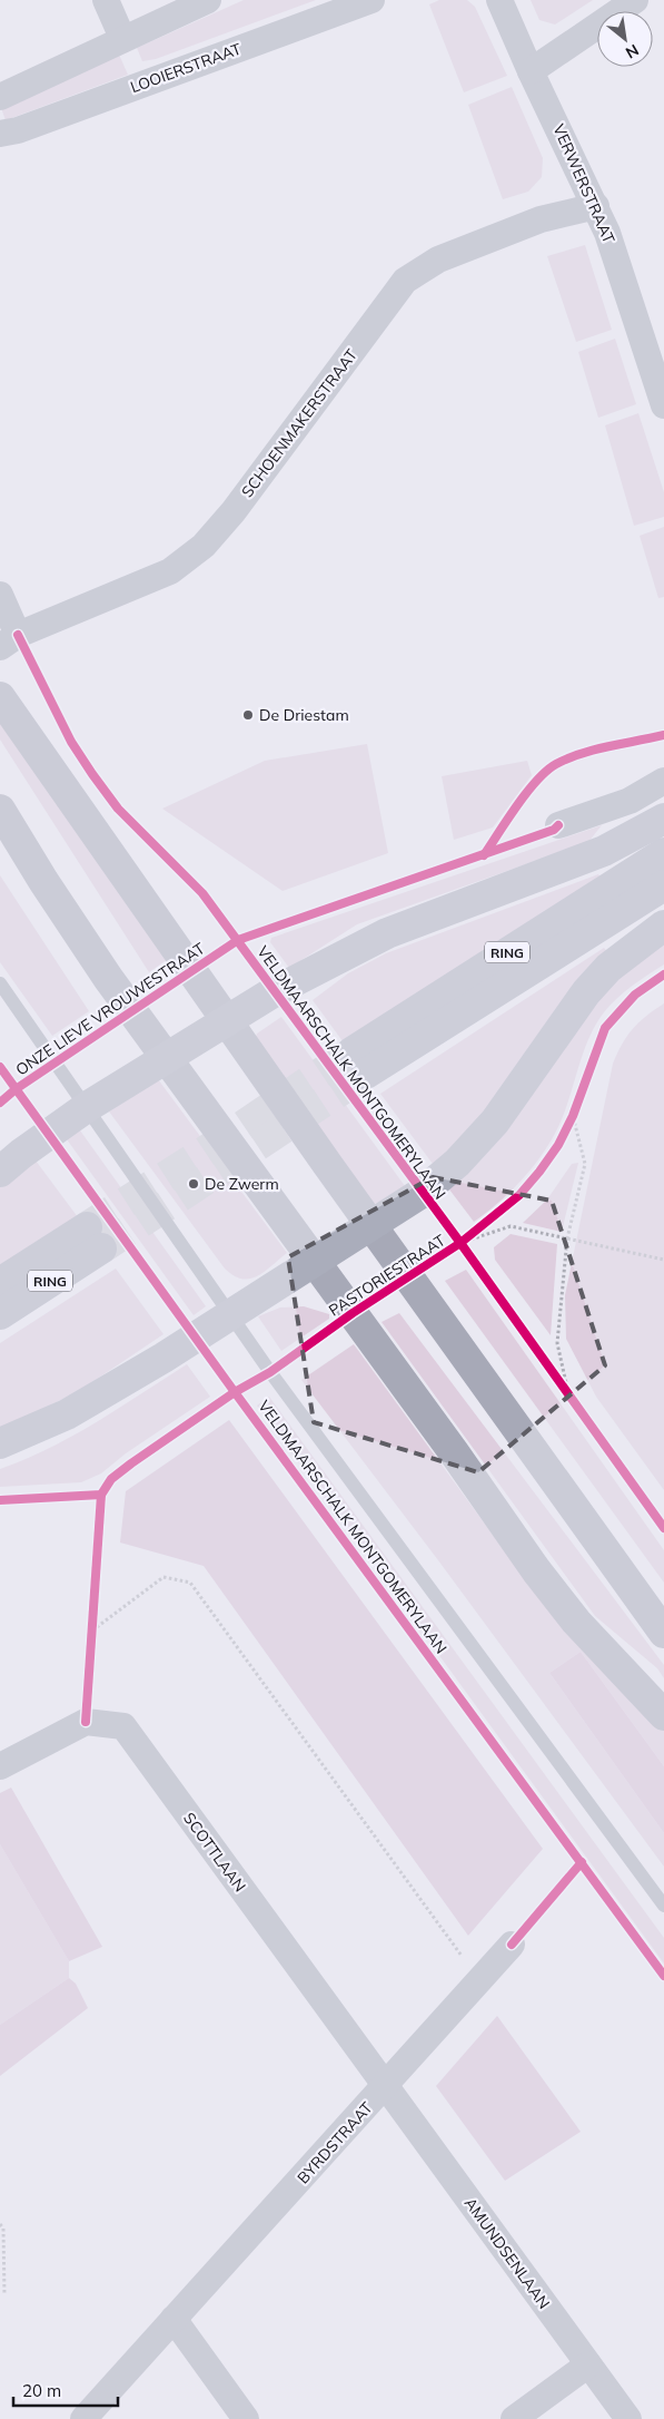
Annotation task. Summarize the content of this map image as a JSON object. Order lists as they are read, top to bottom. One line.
{"streets":{"main road":["RING"],"street":["LOOIERSTRAAT","VERWERSTRAAT","SCHOENMAKERSTRAAT","SCOTTLAAN","BYRDSTRAAT","AMUNDSENLAAN"],"lane":["VELDMAARSCHALK MONTGOMERYLAAN"],"cycle path":["ONZE LIEVE VROUWESTRAAT","PASTORIESTRAAT"]},"crossings":[["VERWERSTRAAT","SCHOENMAKERSTRAAT"],["SCOTTLAAN","BYRDSTRAAT"],["SCOTTLAAN","AMUNDSENLAAN"],["BYRDSTRAAT","AMUNDSENLAAN"]],"places":["De Driestam","De Zwerm"],"scale_bar":"20 m","north":"bottom right"}
